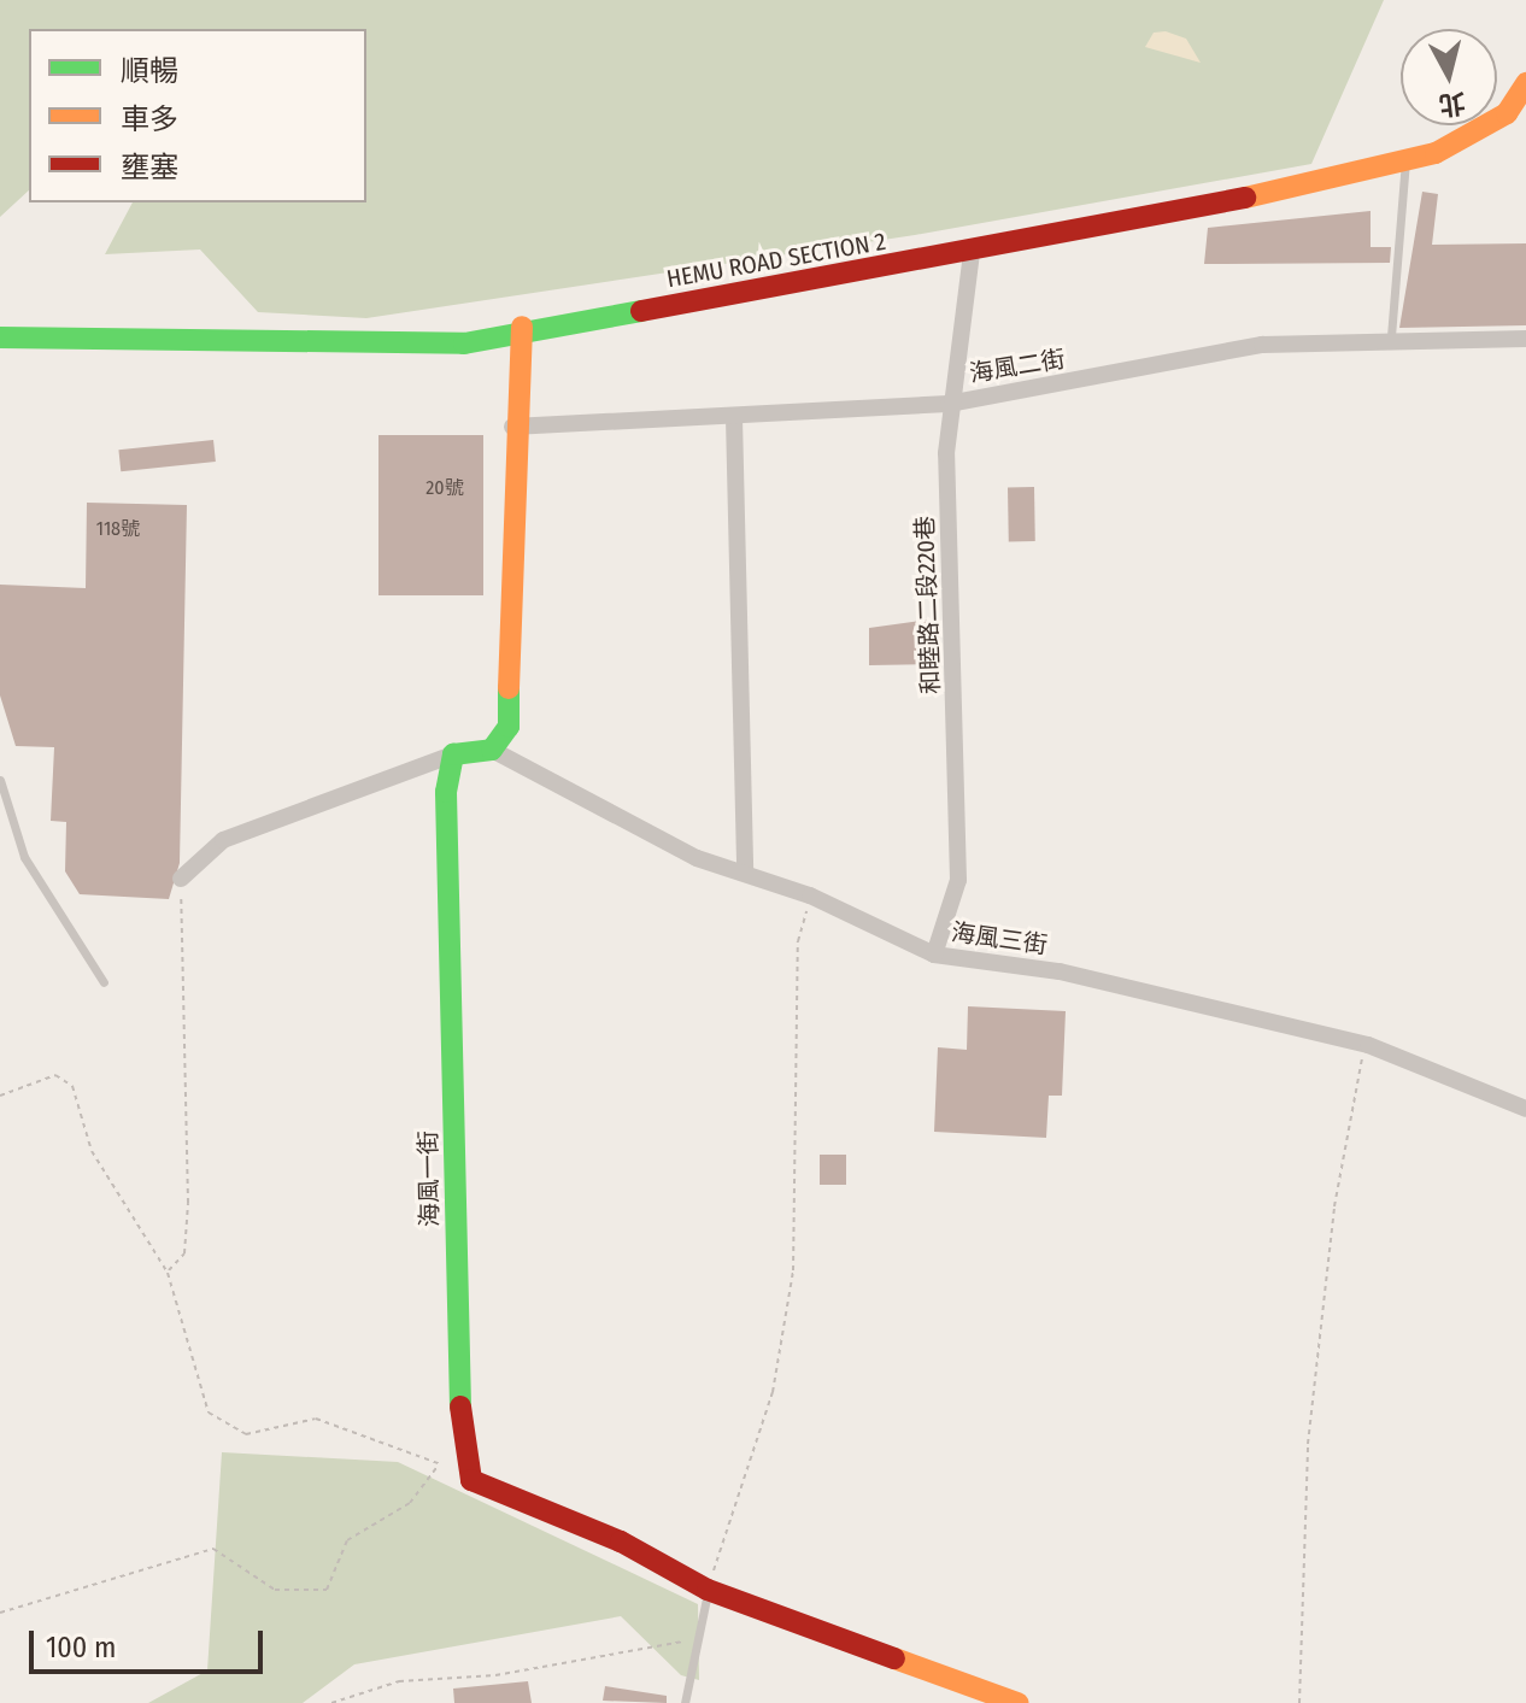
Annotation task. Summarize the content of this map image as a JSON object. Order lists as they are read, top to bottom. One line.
{"streets":{"street":["HEMU ROAD SECTION 2","海風二街","和睦路二段220巷","海風三街","海風一街"]},"crossings":[["HEMU ROAD SECTION 2","和睦路二段220巷"],["海風二街","和睦路二段220巷"],["和睦路二段220巷","海風三街"]],"house_numbers":["20號","118號"],"legend":["順暢","車多","壅塞"],"scale_bar":"100 m","north":"bottom"}
